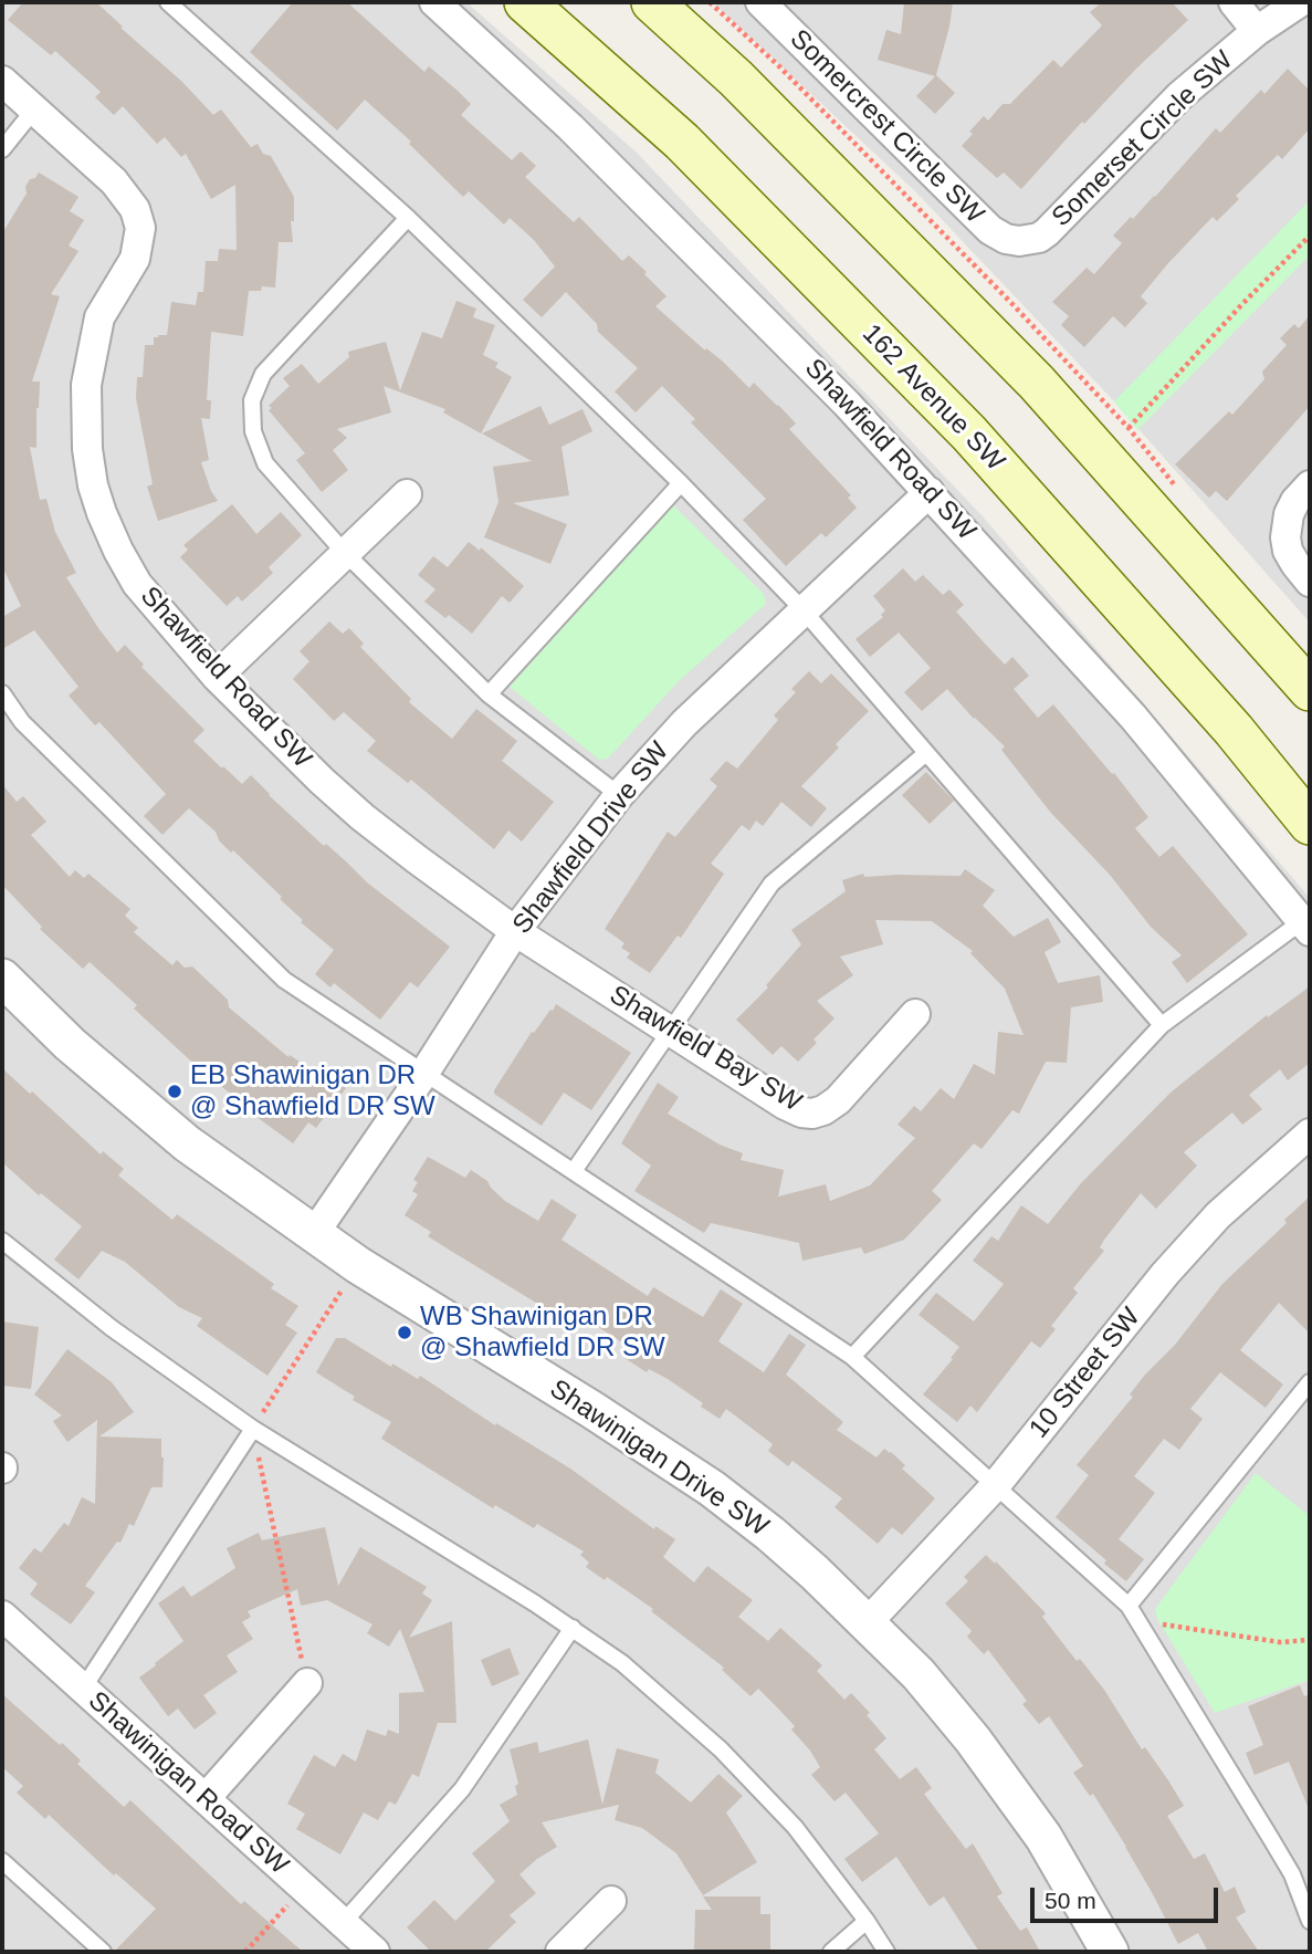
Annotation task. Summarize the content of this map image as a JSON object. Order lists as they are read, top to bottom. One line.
{"streets":{"main road":["162 Avenue SW"],"street":["Somercrest Circle SW","Somerset Circle SW","Shawfield Road SW","Shawfield Drive SW","Shawfield Bay SW","10 Street SW","Shawinigan Drive SW","Shawinigan Road SW"]},"crossings":[["Somercrest Circle SW","Somerset Circle SW"],["Shawfield Road SW","Shawfield Drive SW"],["Shawfield Road SW","Shawfield Bay SW"],["Shawfield Drive SW","Shawfield Bay SW"],["Shawfield Drive SW","Shawinigan Drive SW"],["10 Street SW","Shawinigan Drive SW"]],"places":["EB Shawinigan DR @ Shawfield DR SW","WB Shawinigan DR @ Shawfield DR SW"],"scale_bar":"50 m"}
